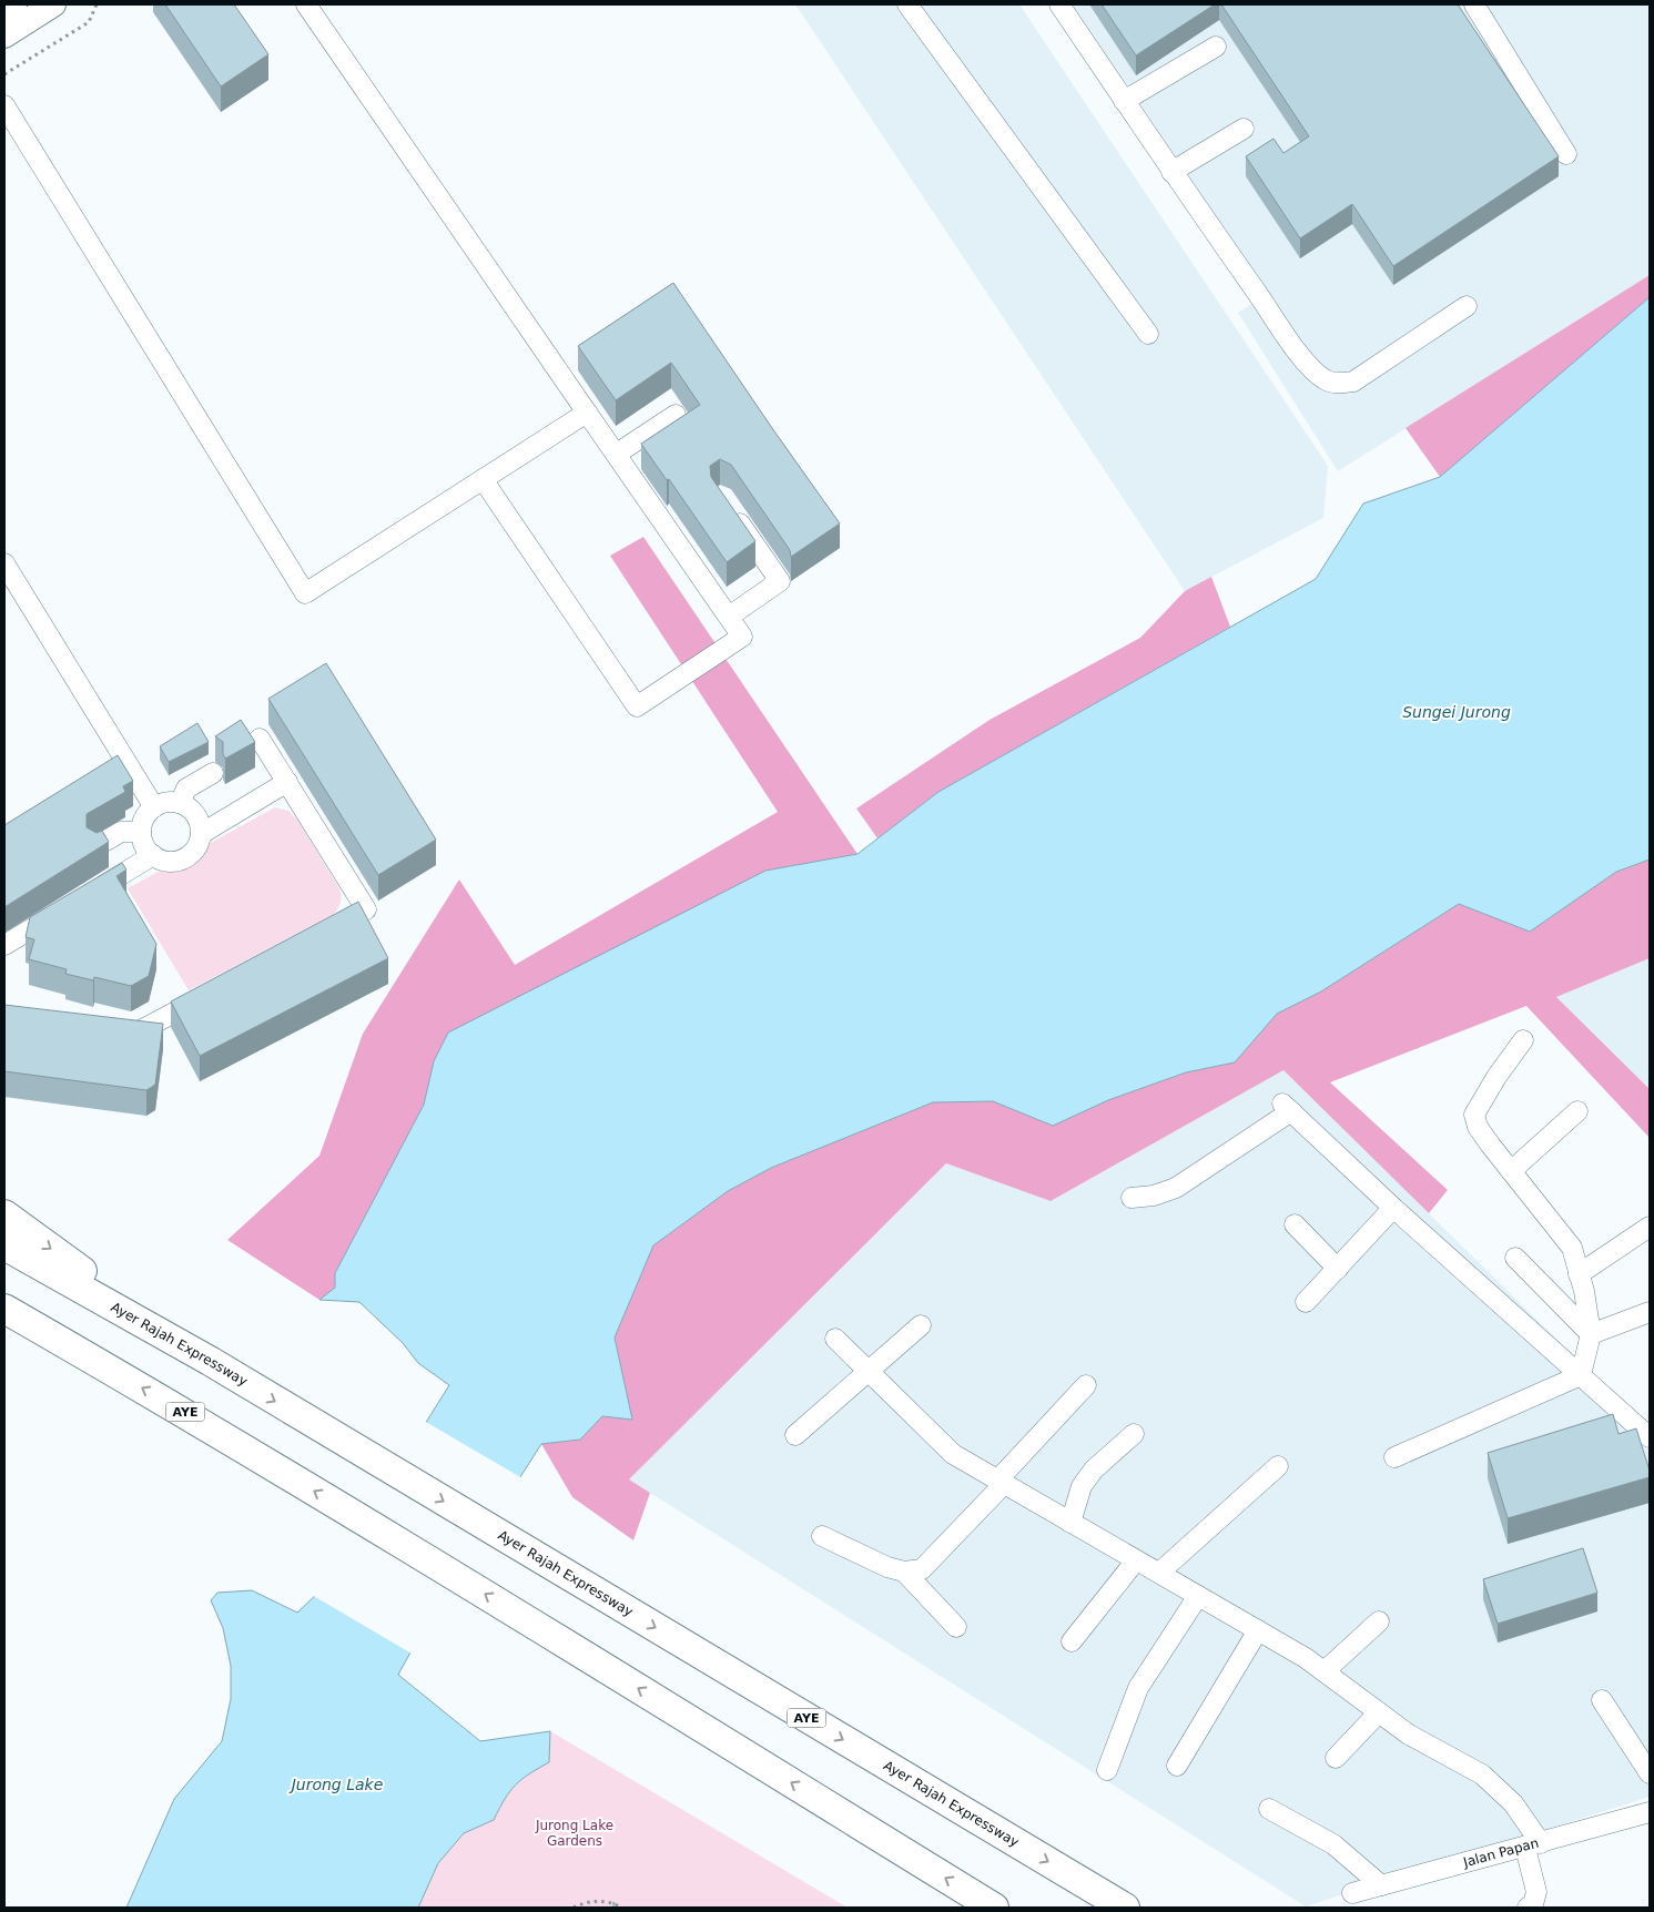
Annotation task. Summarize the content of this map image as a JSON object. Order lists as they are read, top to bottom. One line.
{"streets":{"highway":["Ayer Rajah Expressway","AYE"],"street":["Jalan Papan"]},"water":["Sungei Jurong","Jurong Lake"],"parks":["Jurong Lake Gardens"]}
